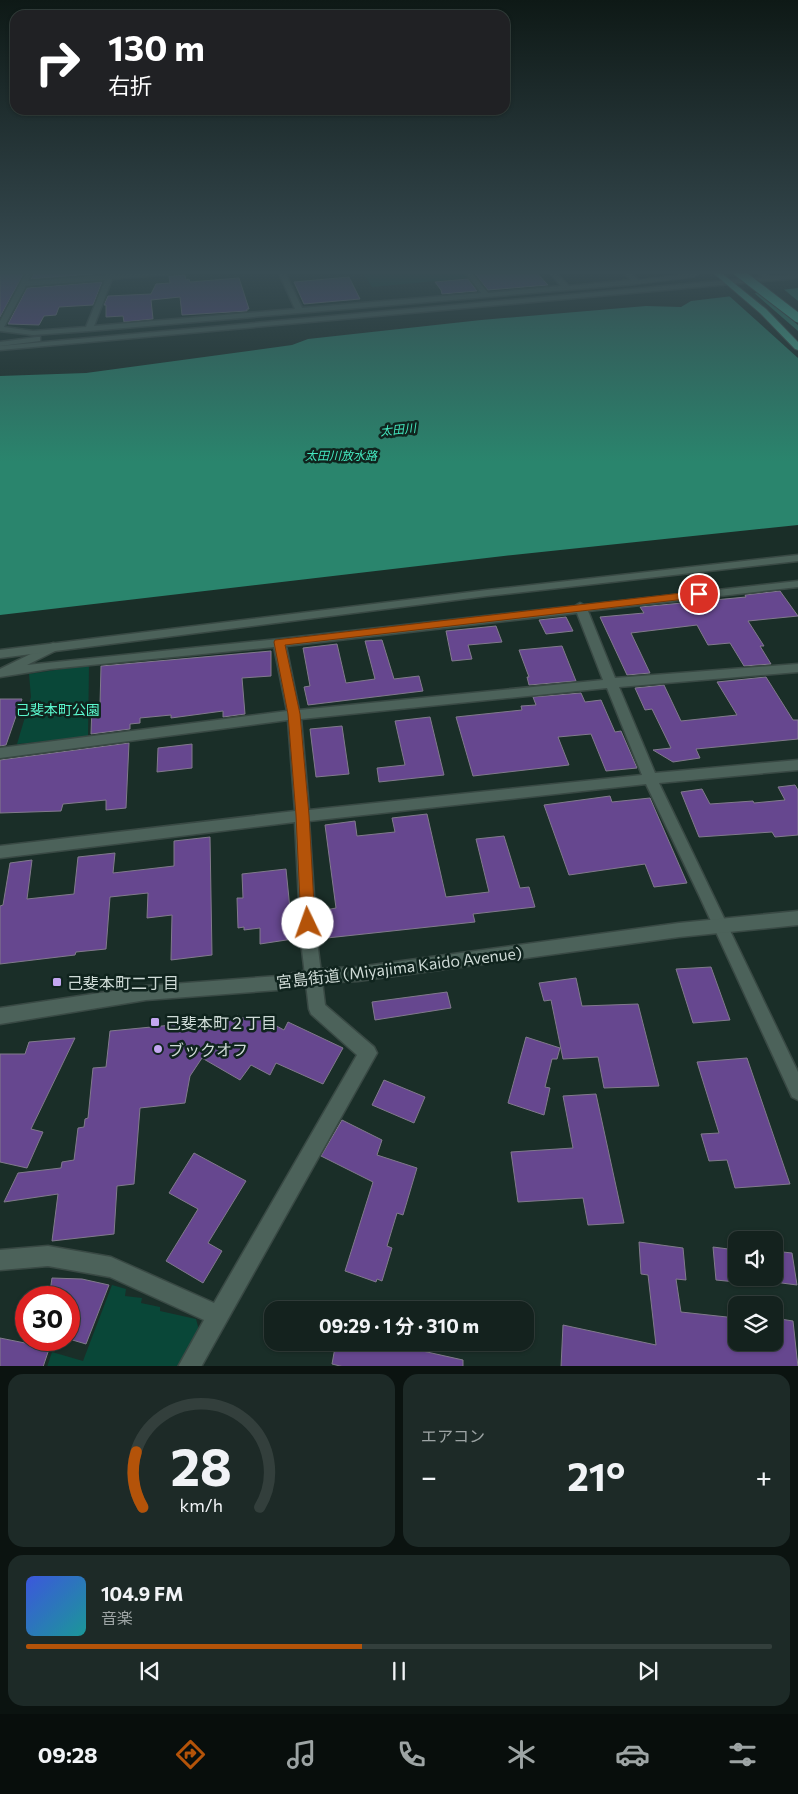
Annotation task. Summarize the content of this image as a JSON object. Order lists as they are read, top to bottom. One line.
{"streets":{"street":["宮島街道 (Miyajima Kaido Avenue)"]},"water":["太田川","太田川放水路"],"parks":["己斐本町公園"],"places":{"transit":["己斐本町二丁目","己斐本町２丁目"],"other":["ブックオフ"]},"page":{"turn":["130 m","右折"],"limit":"30","trip":"09:29 · 1 分 · 310 m","tile":"エアコン","heat":["−","21°","+"],"song":["104.9 FM","音楽"],"tabs":"09:28","gauge":["28","km/h"]}}
